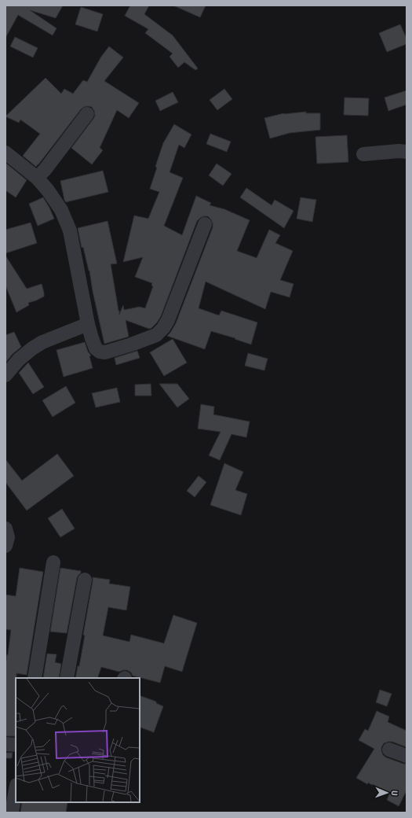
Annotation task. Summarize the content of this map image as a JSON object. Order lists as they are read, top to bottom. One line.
{"north":"right"}
